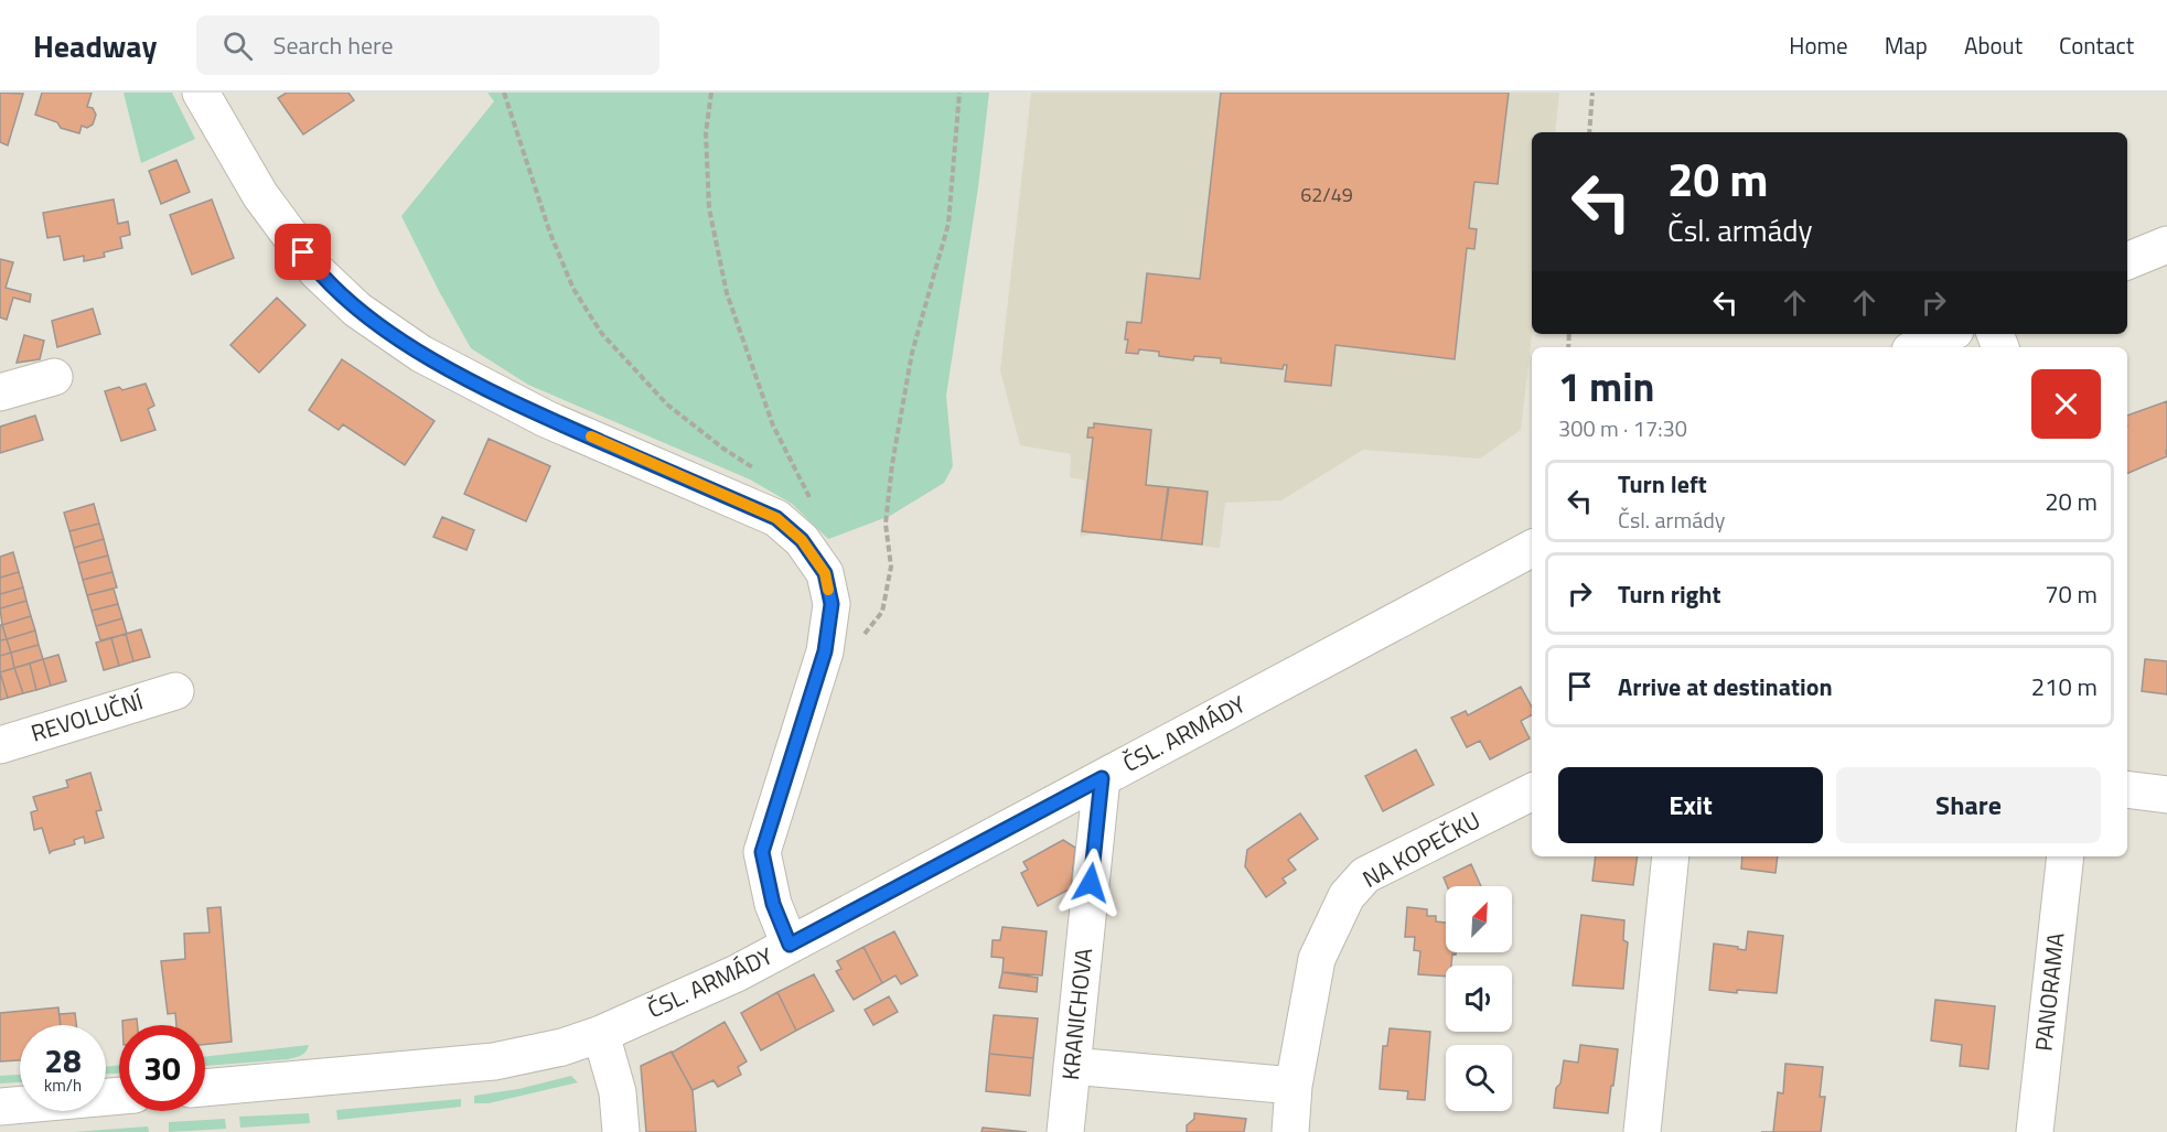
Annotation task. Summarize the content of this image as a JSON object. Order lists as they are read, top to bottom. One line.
{"streets":{"street":["REVOLUČNÍ","ČSL. ARMÁDY","NA KOPEČKU","PANORAMA","KRANICHOVA"]},"crossings":[["ČSL. ARMÁDY","KRANICHOVA"]],"house_numbers":["62/49"],"north":"top right","page":{"header":"Headway","search":"Search here","nav":["Home","Map","About","Contact"],"turn":["20 m","Čsl. armády"],"heading":["1 min","300 m · 17:30"],"list":[{"name":"Turn left","note":"Čsl. armády","value":"20 m"},{"name":"Turn right","value":"70 m"},{"name":"Arrive at destination","value":"210 m"}],"buttons":["Exit","Share"],"speed":"28 km/h","limit":"30"}}
